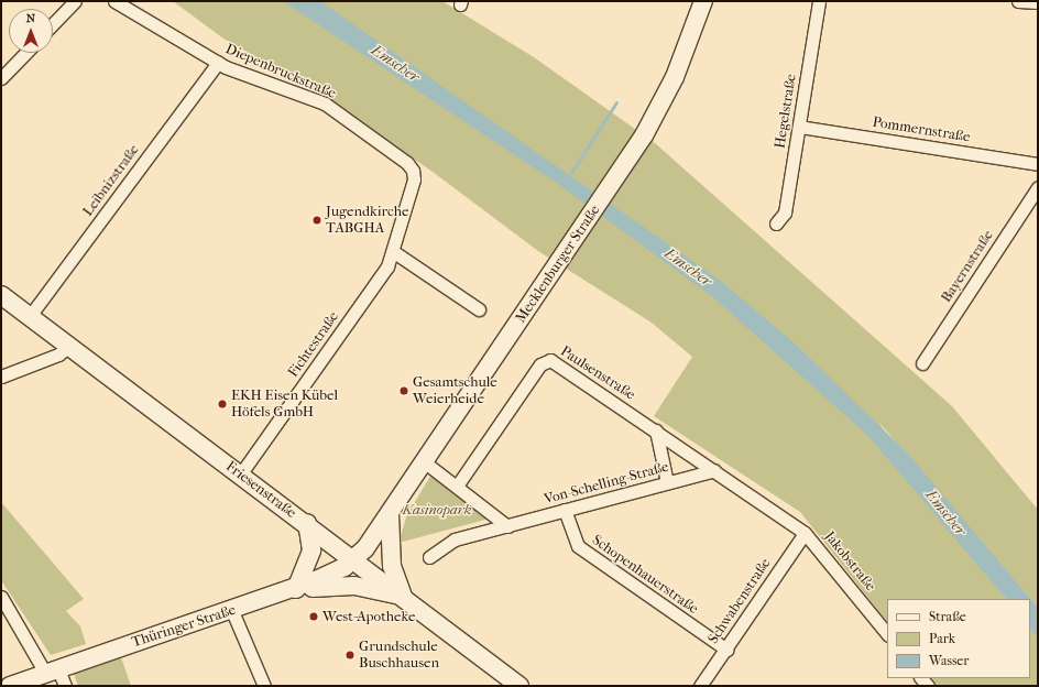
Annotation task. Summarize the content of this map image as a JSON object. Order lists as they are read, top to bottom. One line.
{"streets":{"street":["Diepenbruckstraße","Hegelstraße","Pommernstraße","Leibnizstraße","Mecklenburger Straße","Bayernstraße","Fichtestraße","Paulsenstraße","Von-Schelling-Straße","Friesenstraße","Jakobstraße","Schopenhauerstraße","Schwabenstraße","Thüringer Straße"]},"crossings":[["Diepenbruckstraße","Leibnizstraße"],["Diepenbruckstraße","Fichtestraße"],["Hegelstraße","Pommernstraße"],["Leibnizstraße","Friesenstraße"],["Mecklenburger Straße","Friesenstraße"],["Mecklenburger Straße","Thüringer Straße"],["Fichtestraße","Friesenstraße"],["Paulsenstraße","Von-Schelling-Straße"],["Paulsenstraße","Jakobstraße"],["Von-Schelling-Straße","Jakobstraße"],["Von-Schelling-Straße","Schopenhauerstraße"],["Friesenstraße","Thüringer Straße"],["Jakobstraße","Schwabenstraße"],["Schopenhauerstraße","Schwabenstraße"]],"water":["Emscher"],"parks":["Kasinopark"],"places":["Jugendkirche TABGHA","Gesamtschule Weierheide","EKH Eisen Kübel Höfels GmbH","West-Apotheke","Grundschule Buschhausen"],"legend":["Straße","Park","Wasser"],"north":"top"}
